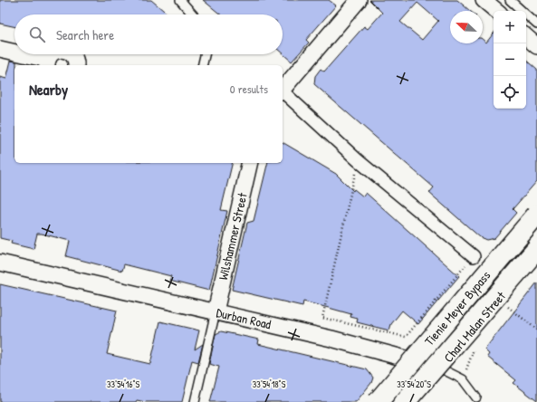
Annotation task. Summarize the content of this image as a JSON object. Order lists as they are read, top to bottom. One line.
{"streets":{"main road":["Tienie Meyer Bypass"],"street":["Wilshammer Street","Durban Road","Charl Malan Street"]},"crossings":[["Wilshammer Street","Durban Road"],["Durban Road","Charl Malan Street"]],"north":"top left","page":{"map_buttons":["+","−"],"search":"Search here","heading":["Nearby","0 results"]},"coordinates":["33°54'16\"S","33°54'18\"S","33°54'20\"S"]}
